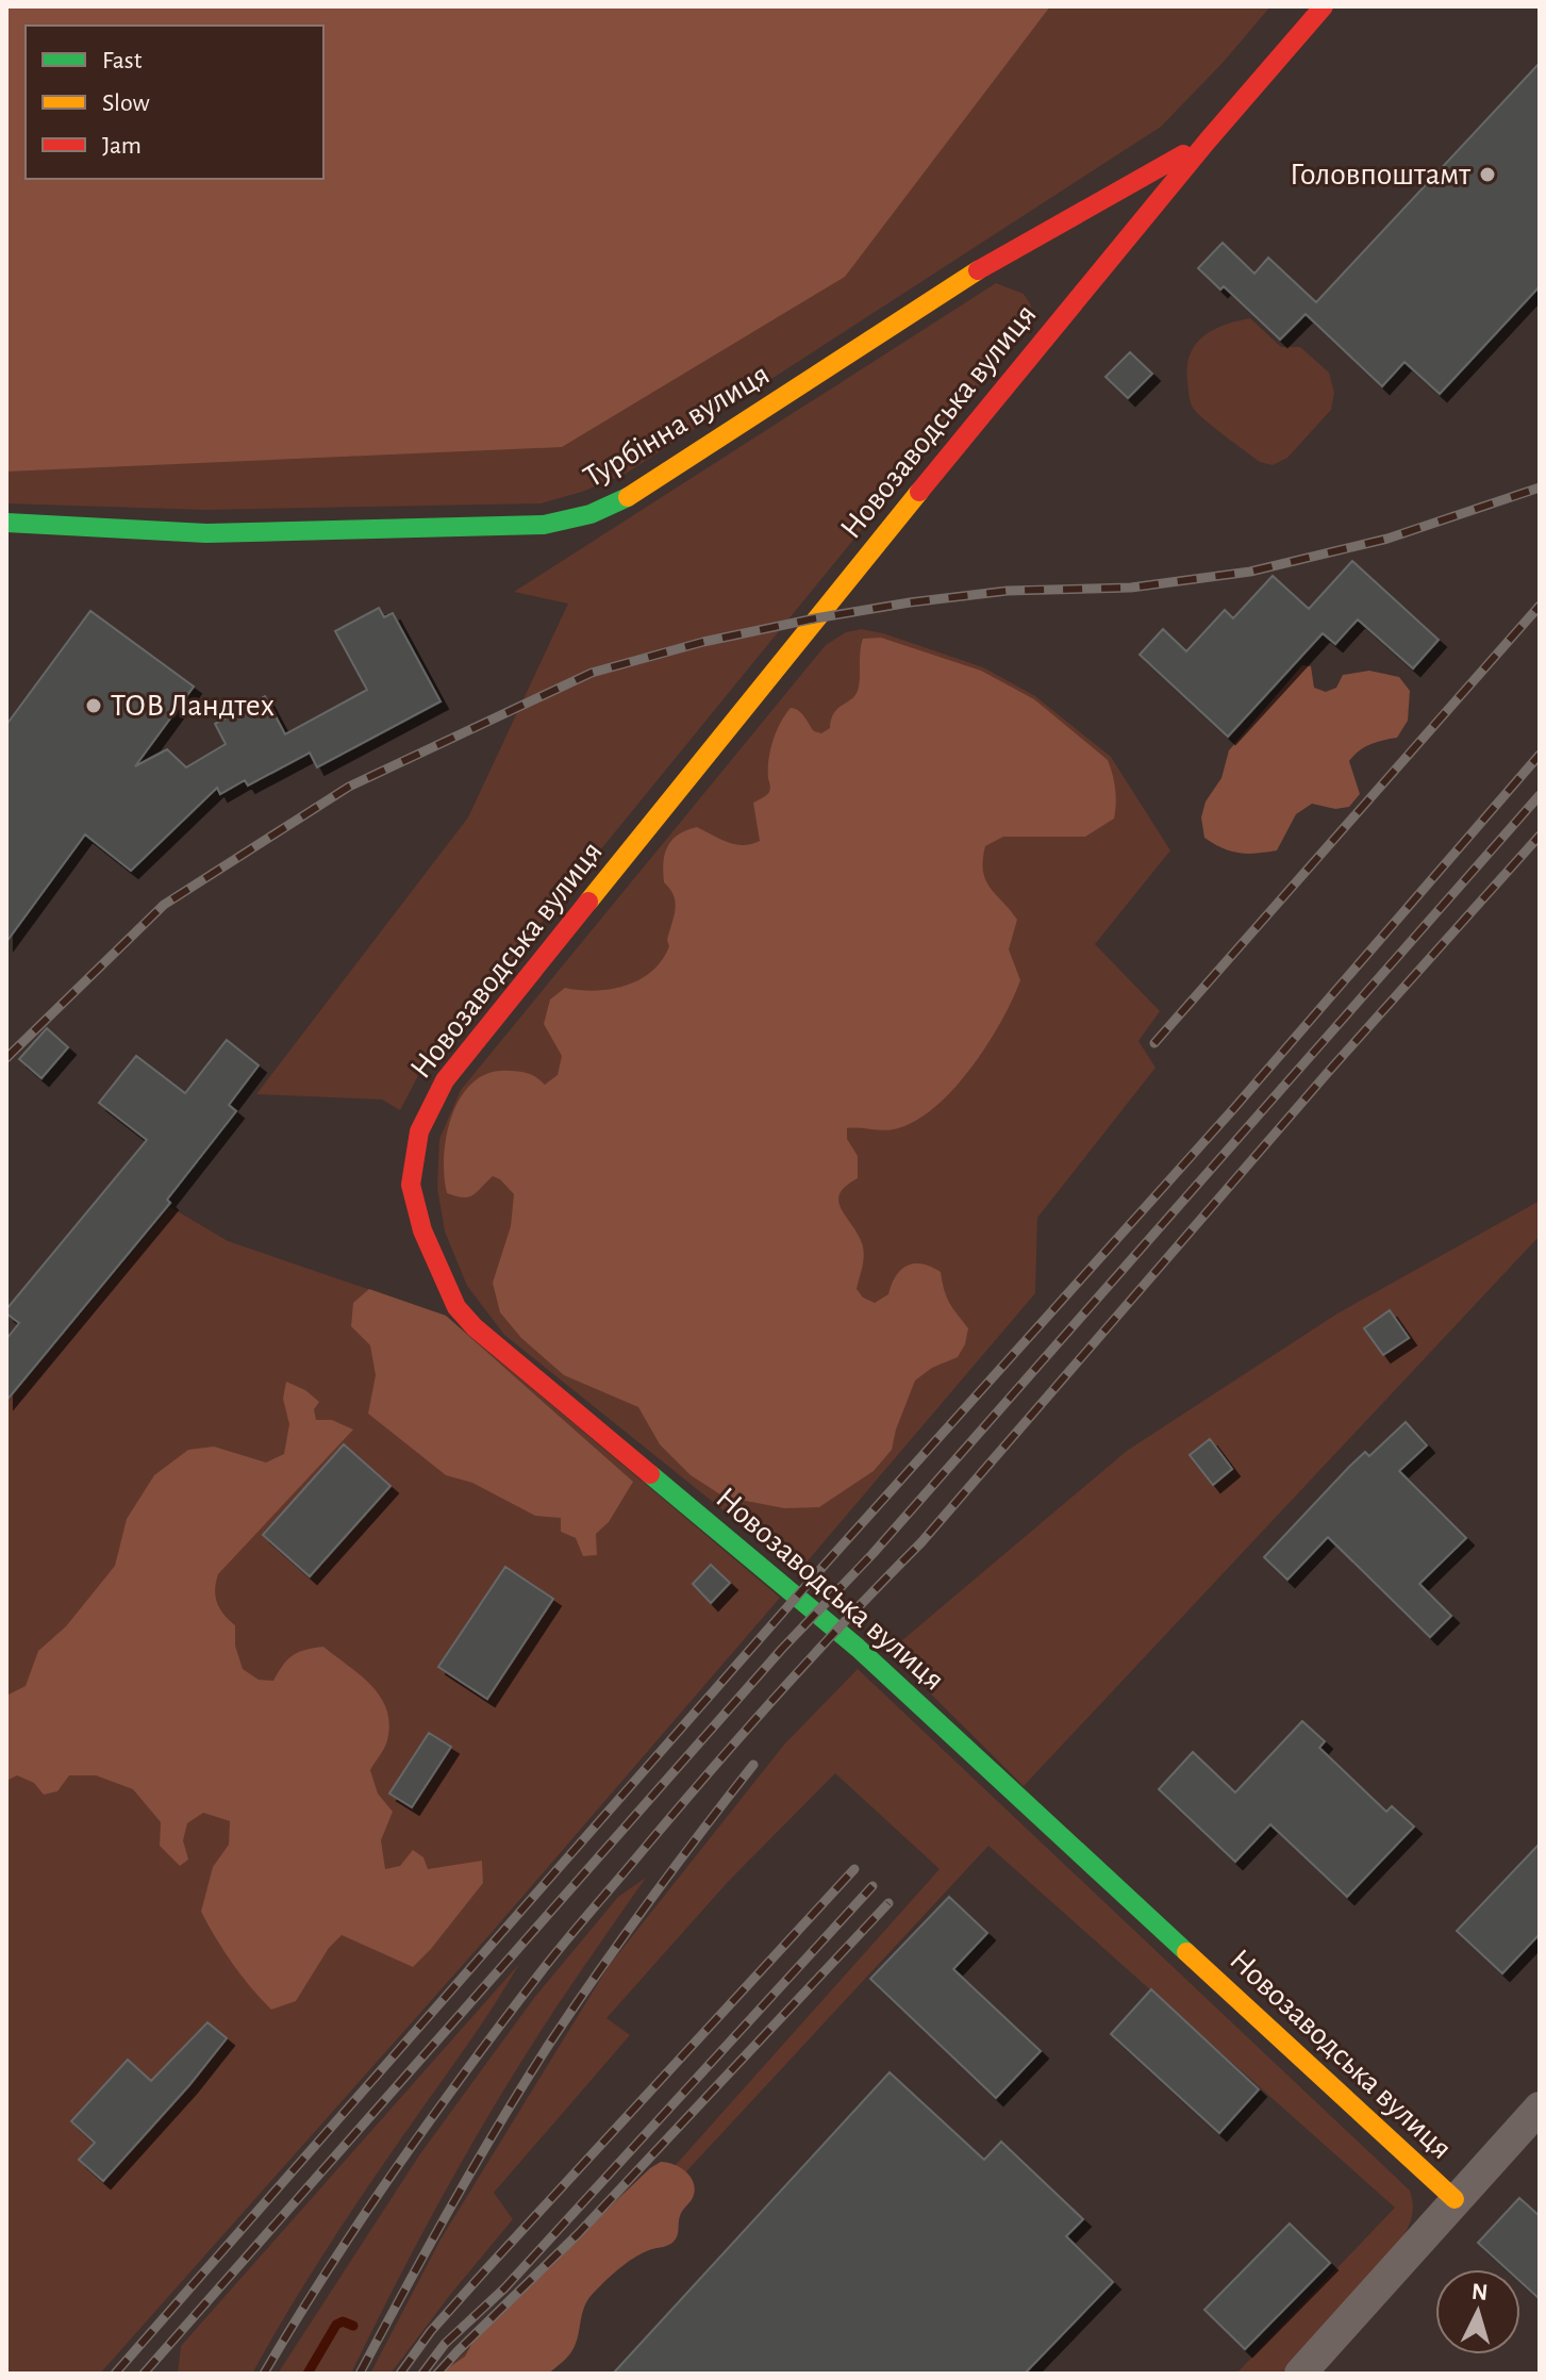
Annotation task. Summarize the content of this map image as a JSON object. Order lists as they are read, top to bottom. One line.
{"streets":{"street":["Новозаводська вулиця","Турбінна вулиця"]},"crossings":[["Новозаводська вулиця","Турбінна вулиця"]],"places":["Головпоштамт","ТОВ Ландтех"],"legend":["Fast","Slow","Jam"],"north":"top"}
